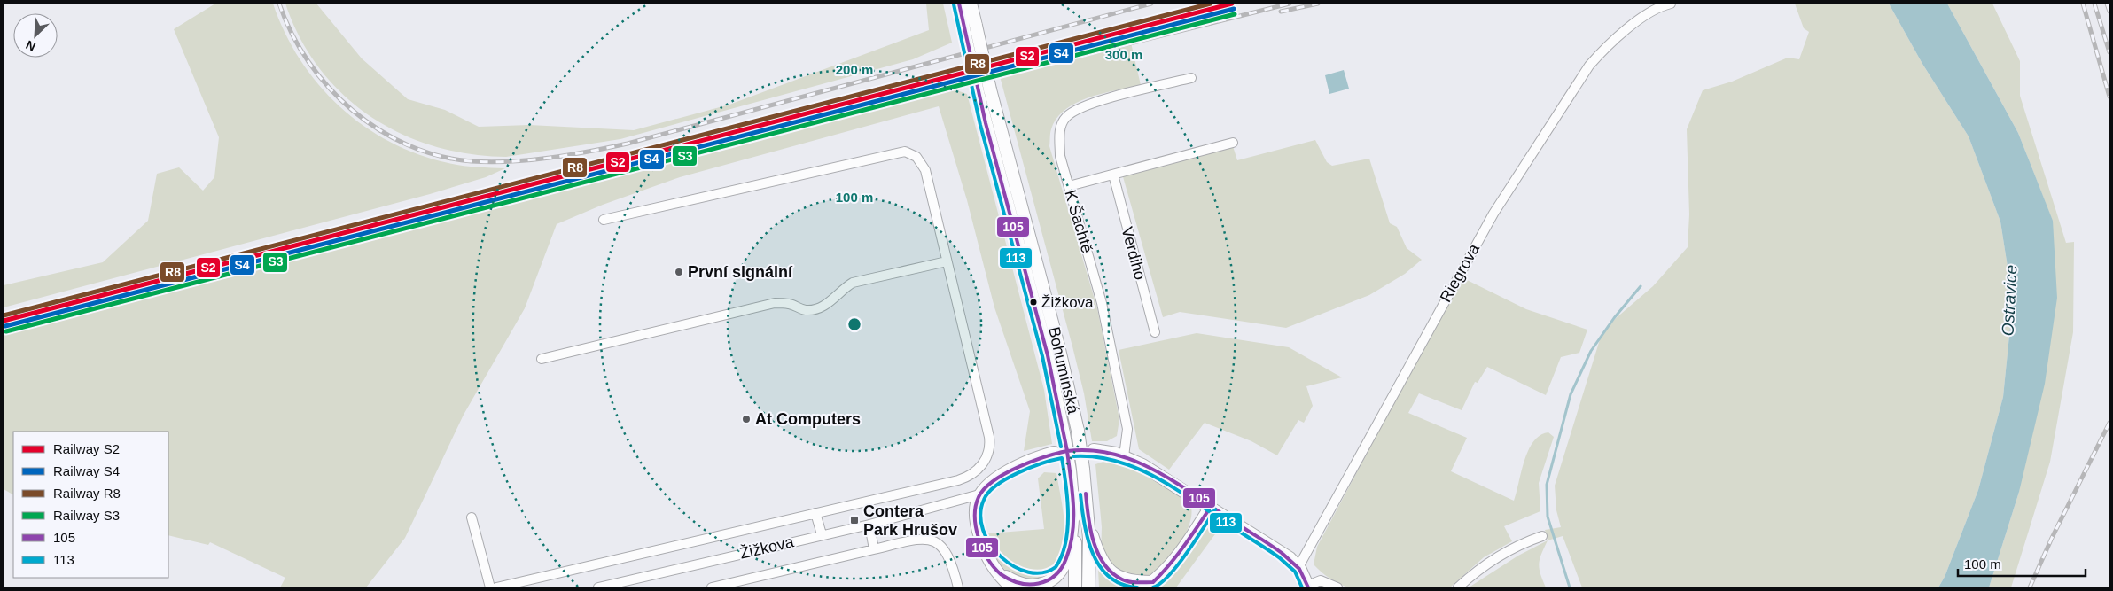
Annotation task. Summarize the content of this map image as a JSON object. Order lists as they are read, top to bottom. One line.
{"streets":{"main road":["Bohumínská","Žižkova"],"street":["K Šachtě","Verdiho","Riegrova"]},"water":["Ostravice"],"places":{"other":["První signální","Žižkova","At Computers"],"transit":["Contera Park Hrušov"]},"lines":["rail line S2","rail line R8","transit line 105","transit line 113","rail line S4","rail line S3"],"legend":["Railway S2","Railway S4","Railway R8","Railway S3","105","113"],"scale_bar":"100 m","north":"bottom left","rings":["300 m","200 m","100 m"]}
